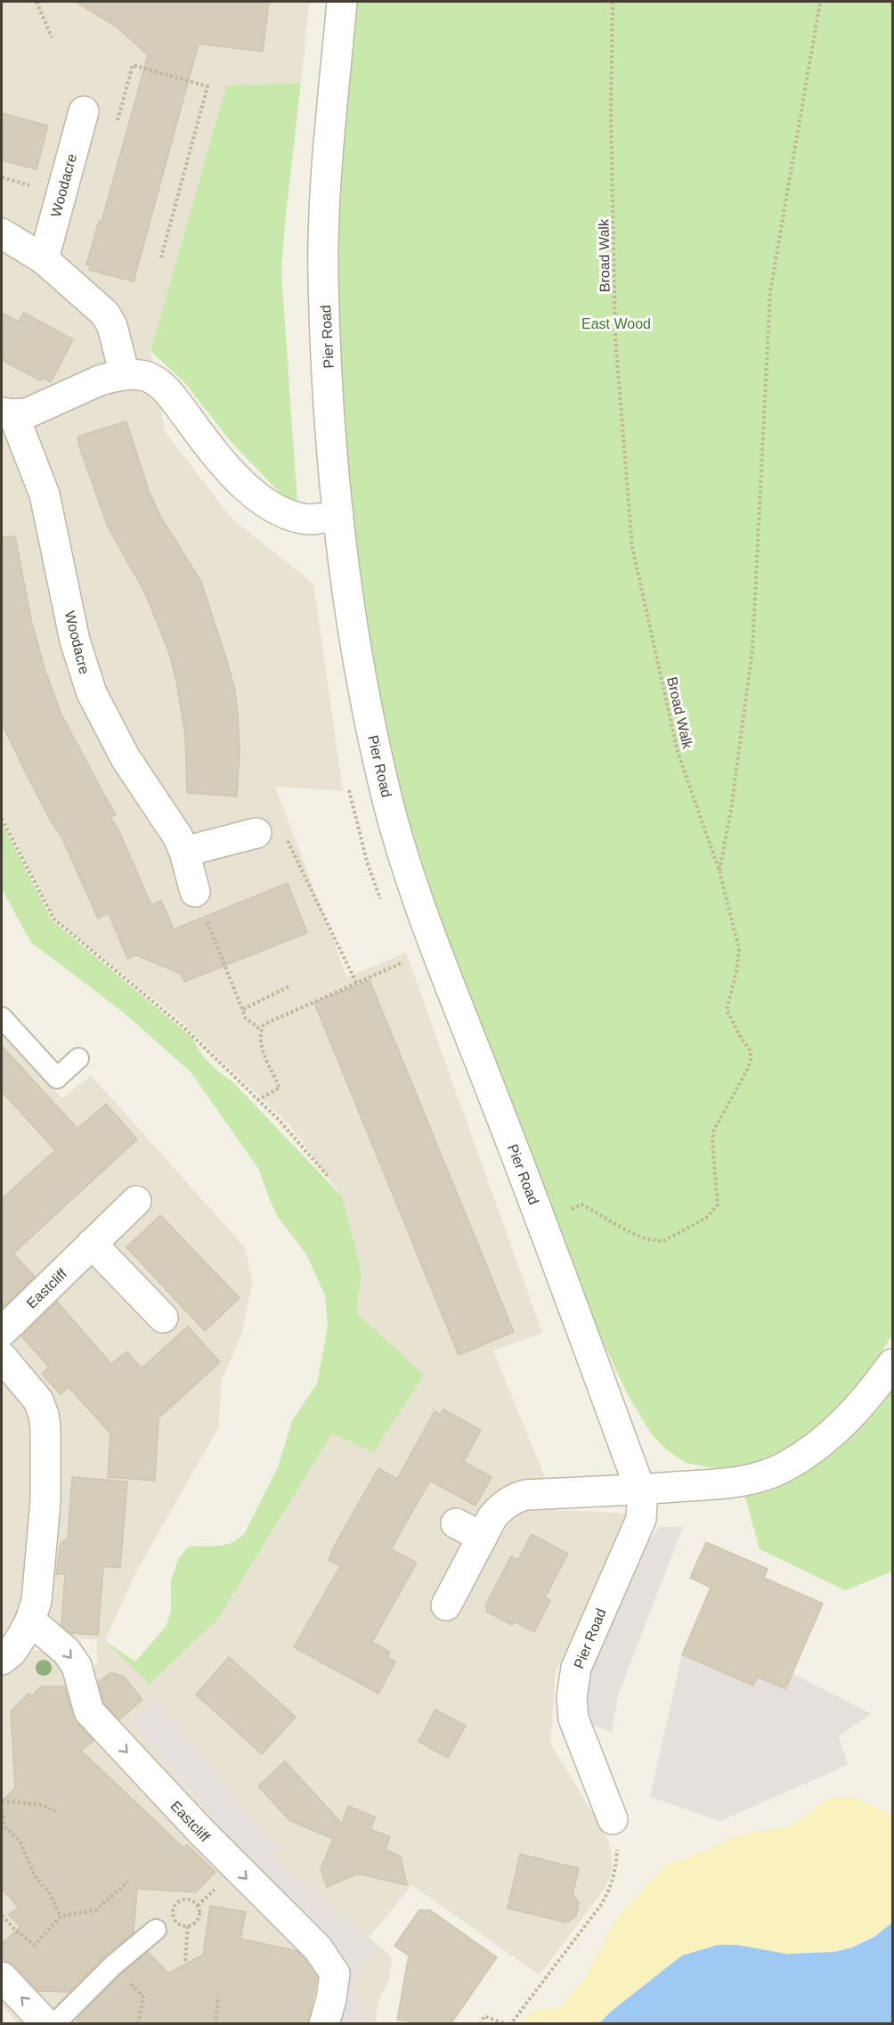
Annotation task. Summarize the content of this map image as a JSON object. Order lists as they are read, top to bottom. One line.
{"streets":{"street":["Woodacre","Pier Road","Eastcliff"],"path":["Broad Walk"]},"crossings":[["Woodacre","Pier Road"],["Broad Walk","Pier Road"]],"one_way":["Eastcliff"],"parks":["East Wood"]}
